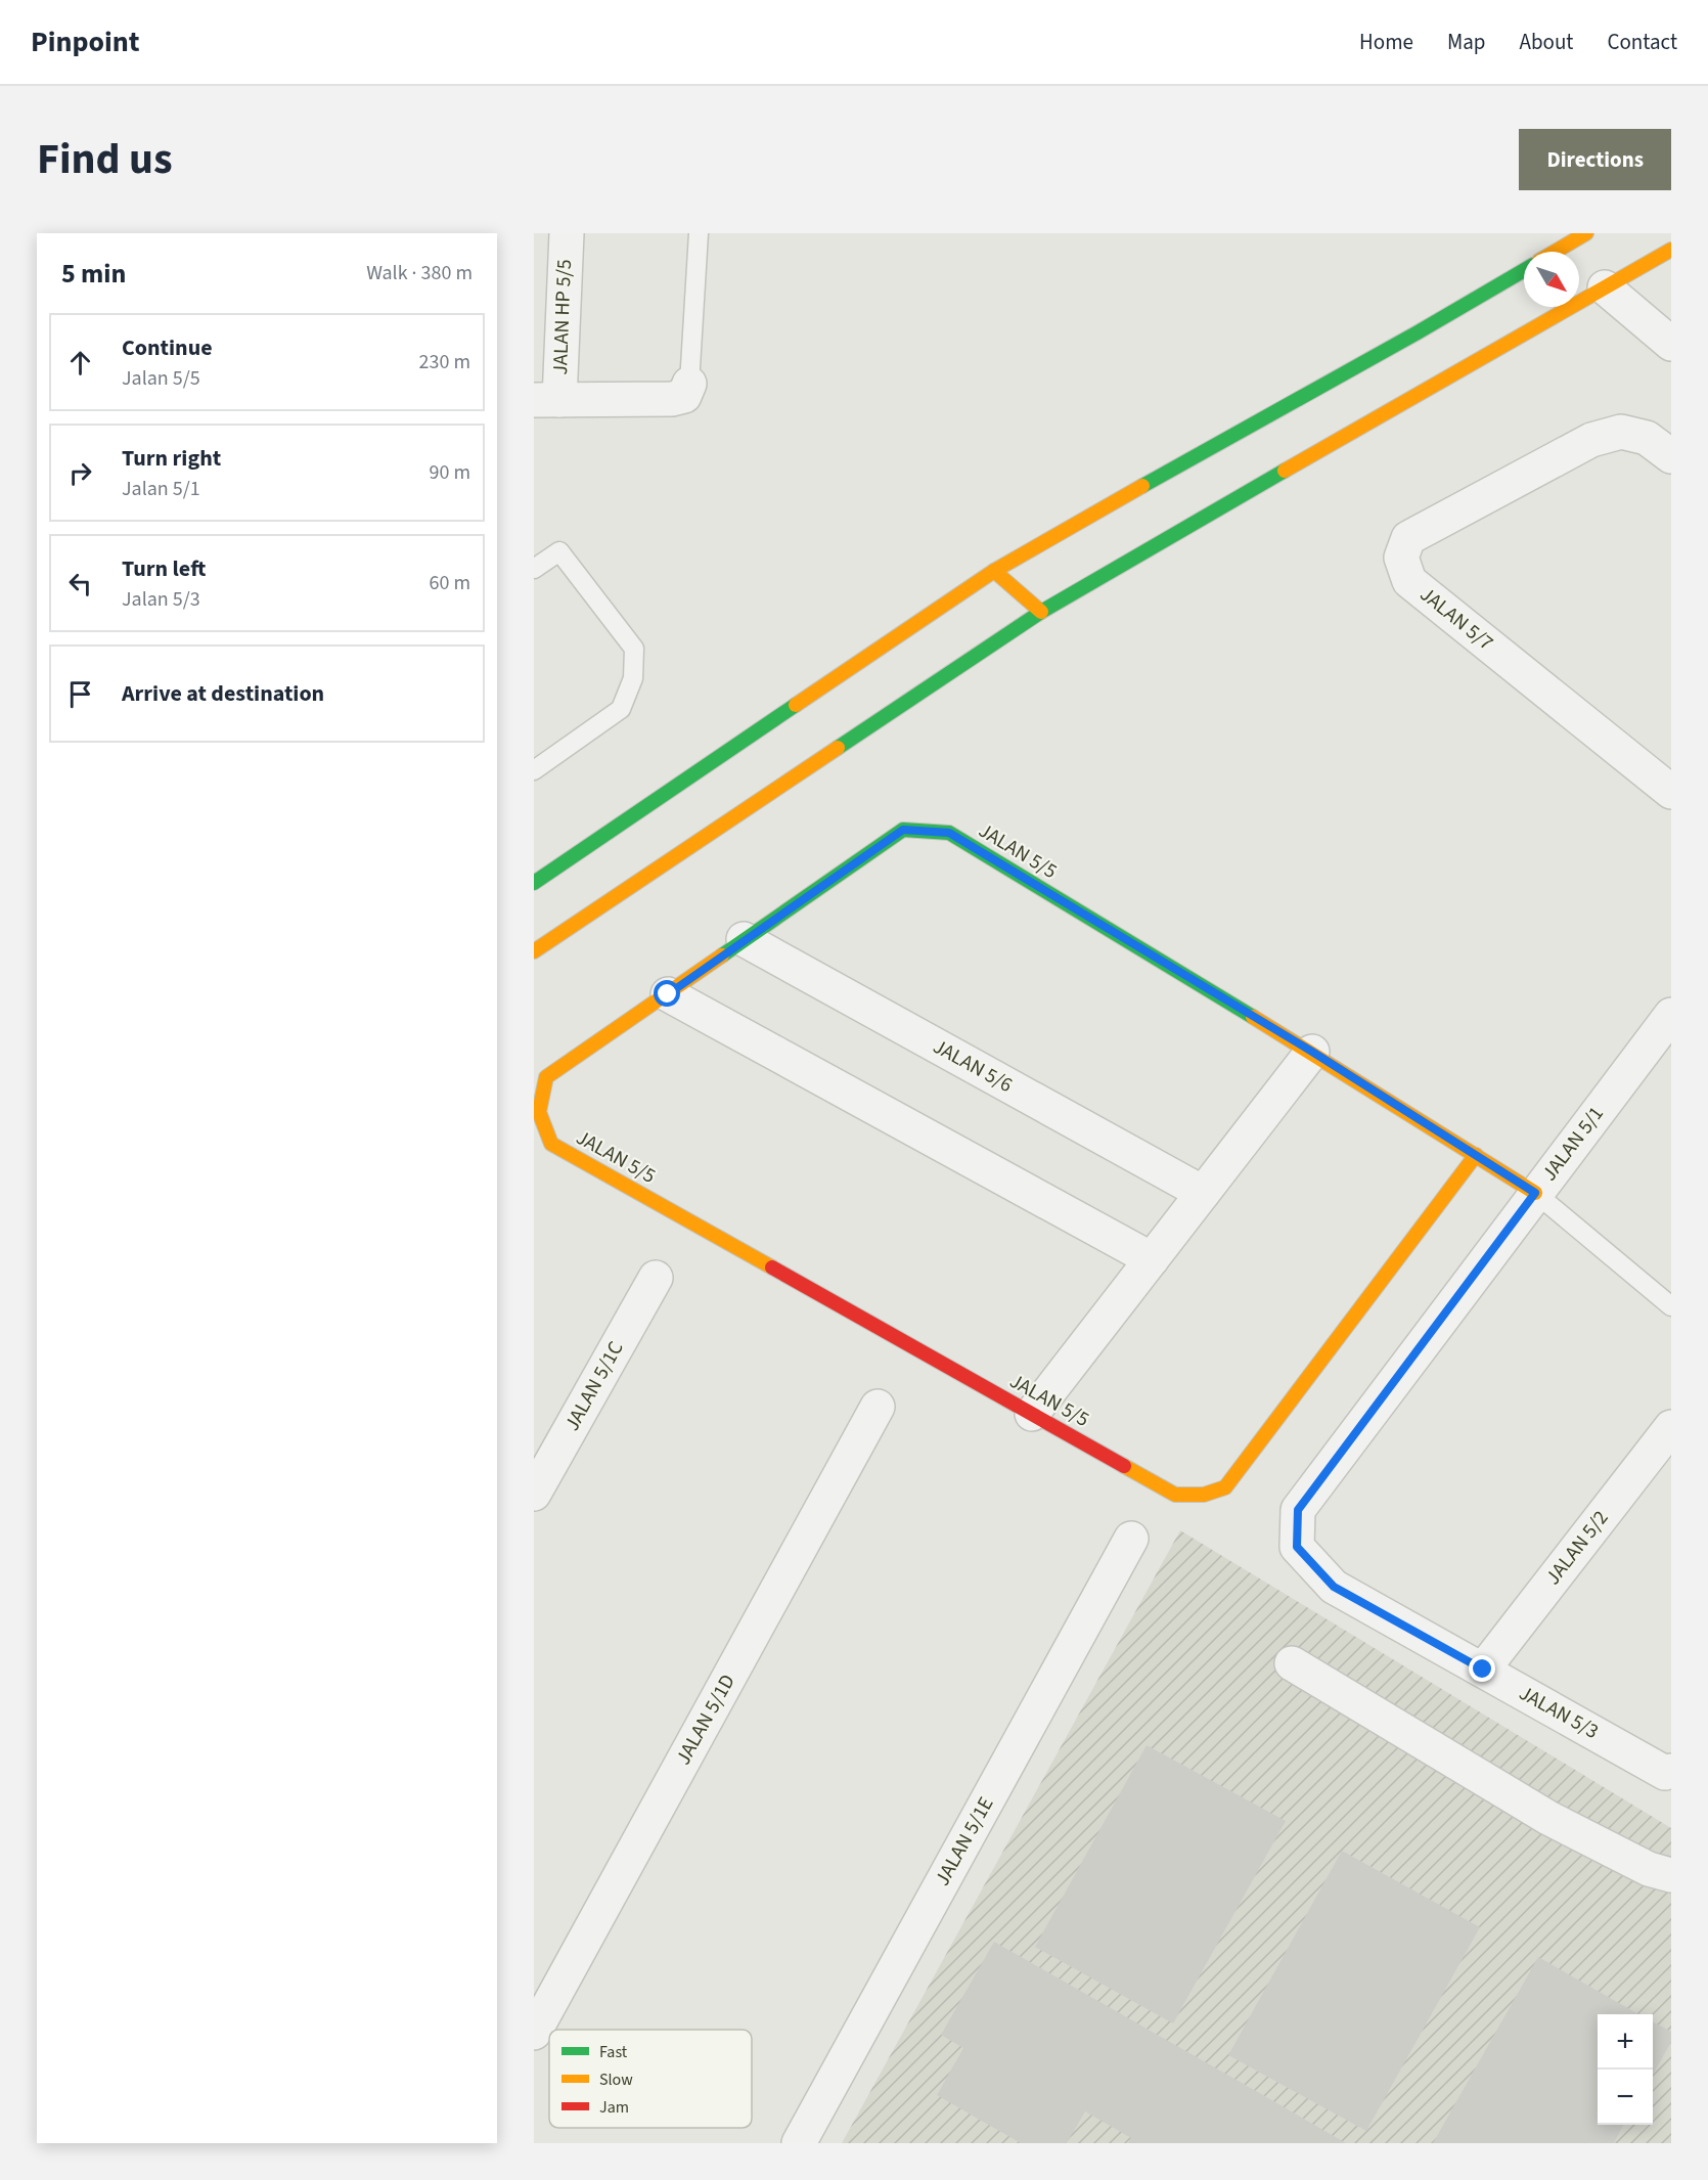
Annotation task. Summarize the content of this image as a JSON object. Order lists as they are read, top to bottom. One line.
{"streets":{"street":["JALAN HP 5/5","JALAN 5/7","JALAN 5/5","JALAN 5/6","JALAN 5/1","JALAN 5/1C","JALAN 5/2","JALAN 5/3","JALAN 5/1D","JALAN 5/1E"]},"crossings":[["JALAN 5/5","JALAN 5/6"],["JALAN 5/5","JALAN 5/1"],["JALAN 5/1","JALAN 5/3"],["JALAN 5/2","JALAN 5/3"]],"legend":["Fast","Slow","Jam"],"north":"bottom right","page":{"header":"Pinpoint","nav":["Home","Map","About","Contact"],"title":"Find us","buttons":"Directions","heading":["5 min","Walk · 380 m"],"list":[["Continue","Jalan 5/5","230 m"],["Turn right","Jalan 5/1","90 m"],["Turn left","Jalan 5/3","60 m"],"Arrive at destination"],"map_buttons":["+","−"]}}
